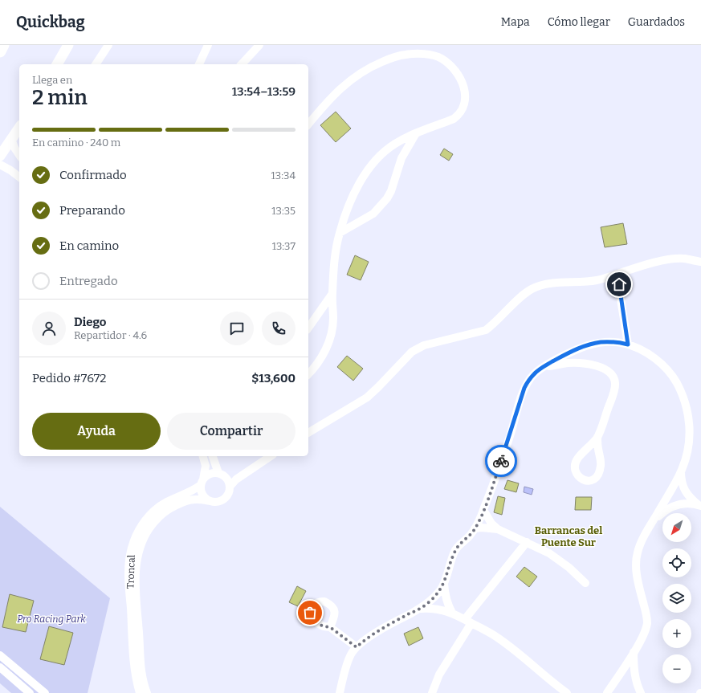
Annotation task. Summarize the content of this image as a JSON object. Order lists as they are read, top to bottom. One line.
{"streets":{"street":["Troncal"]},"districts":["Barrancas del Puente Sur"],"parks":["Pro Racing Park"],"north":"bottom left","page":{"header":"Quickbag","nav":["Mapa","Cómo llegar","Guardados"],"heading":["2 min","Llega en","13:54–13:59"],"panel":["Diego","Repartidor · 4.6","Pedido #7672","$13,600"],"bar":"En camino · 240 m","list":[["Confirmado","13:34"],["Preparando","13:35"],["En camino","13:37"],"Entregado"],"buttons":["Ayuda","Compartir"],"map_buttons":["+","−"]}}
